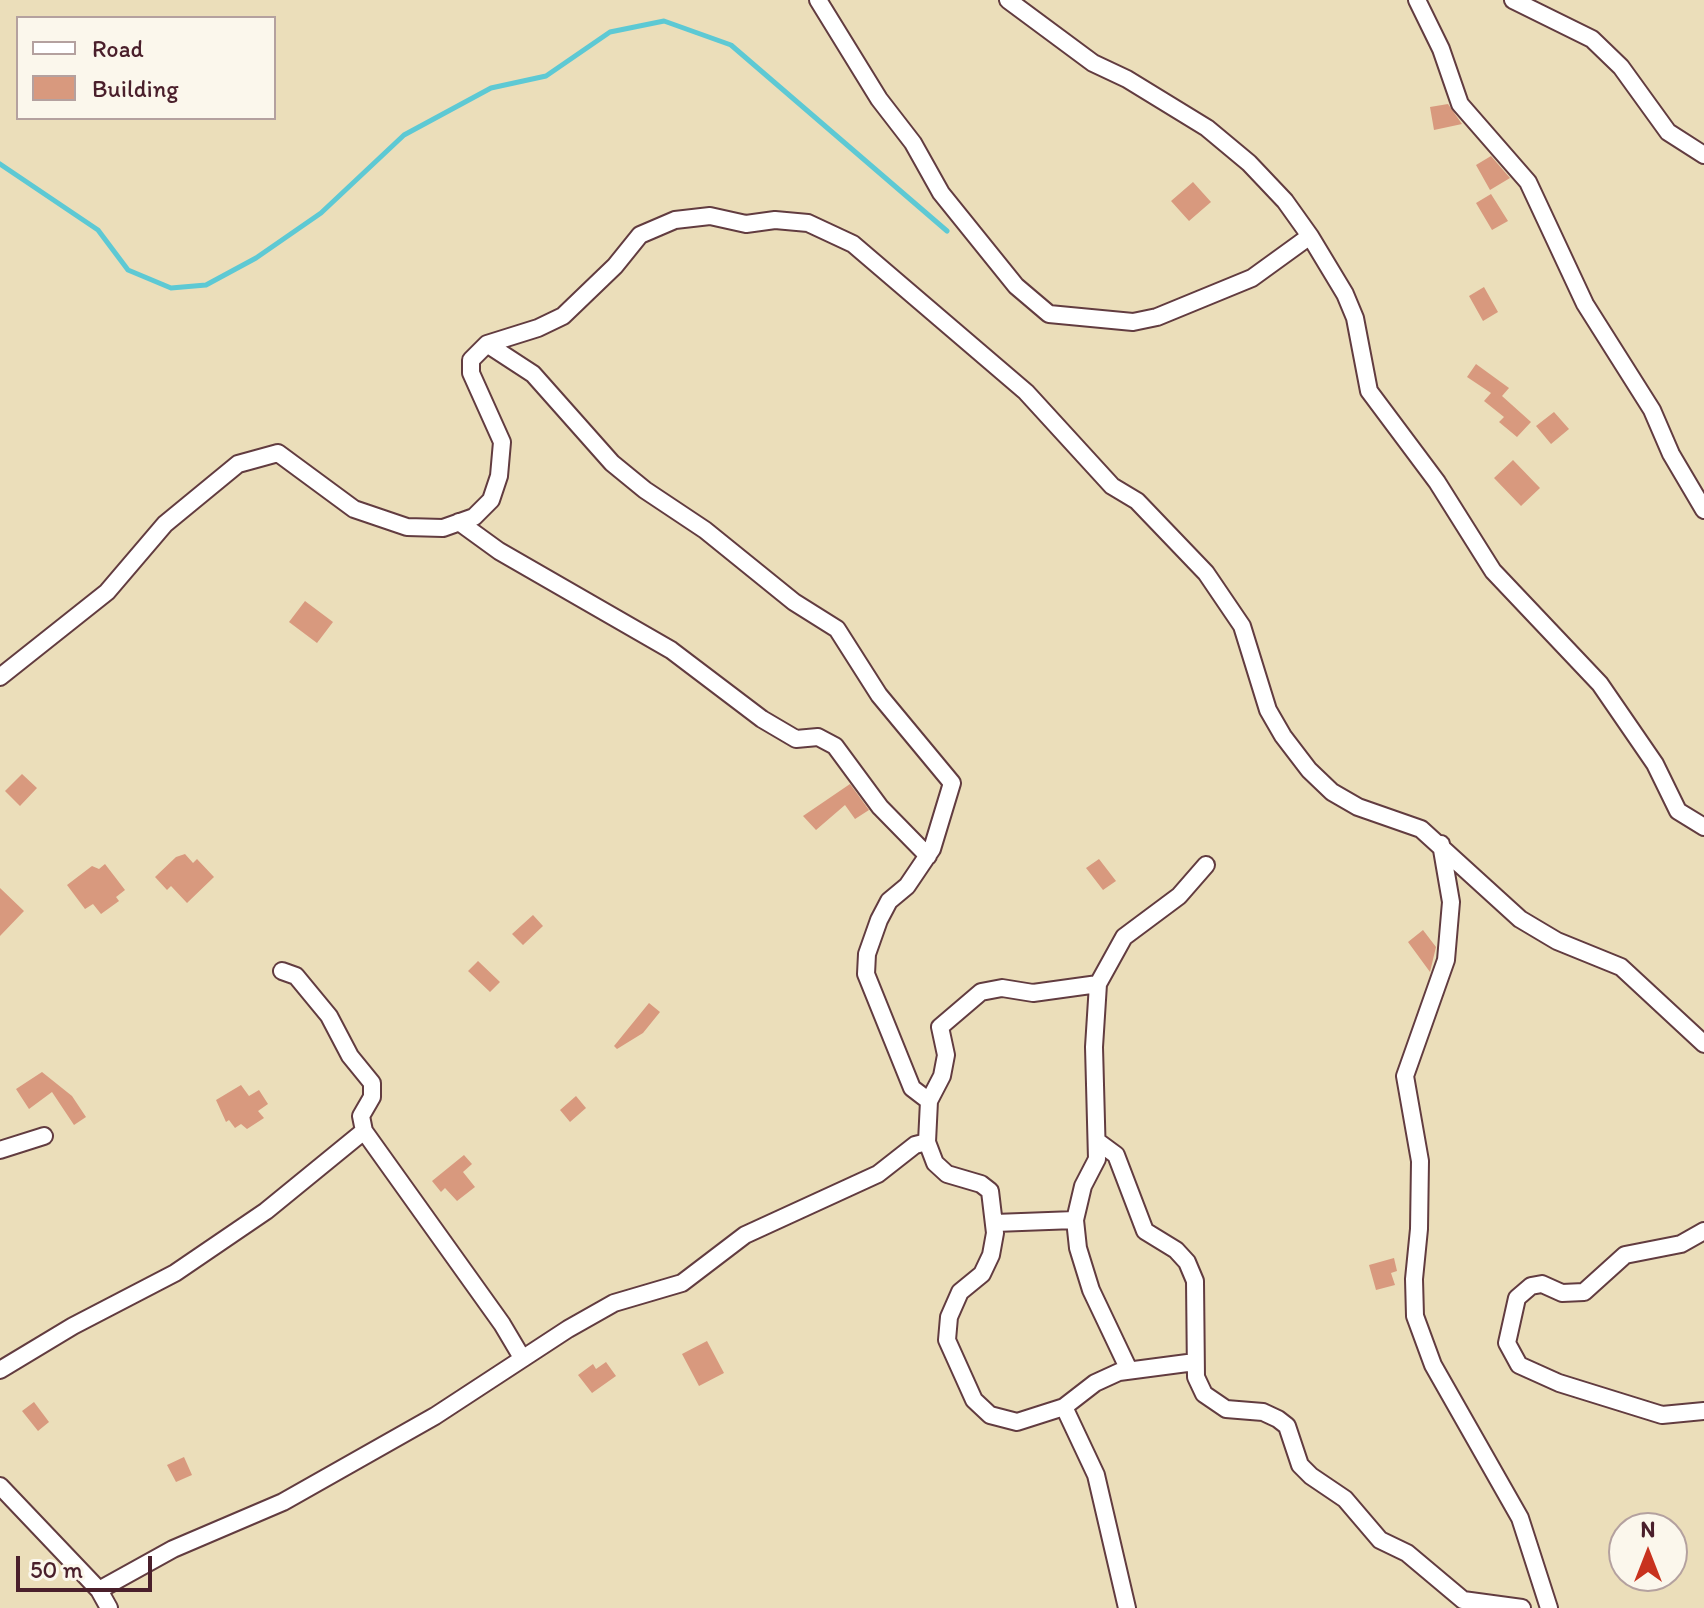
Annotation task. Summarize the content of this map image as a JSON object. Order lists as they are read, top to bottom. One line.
{"legend":["Road","Building"],"scale_bar":"50 m","north":"top"}
